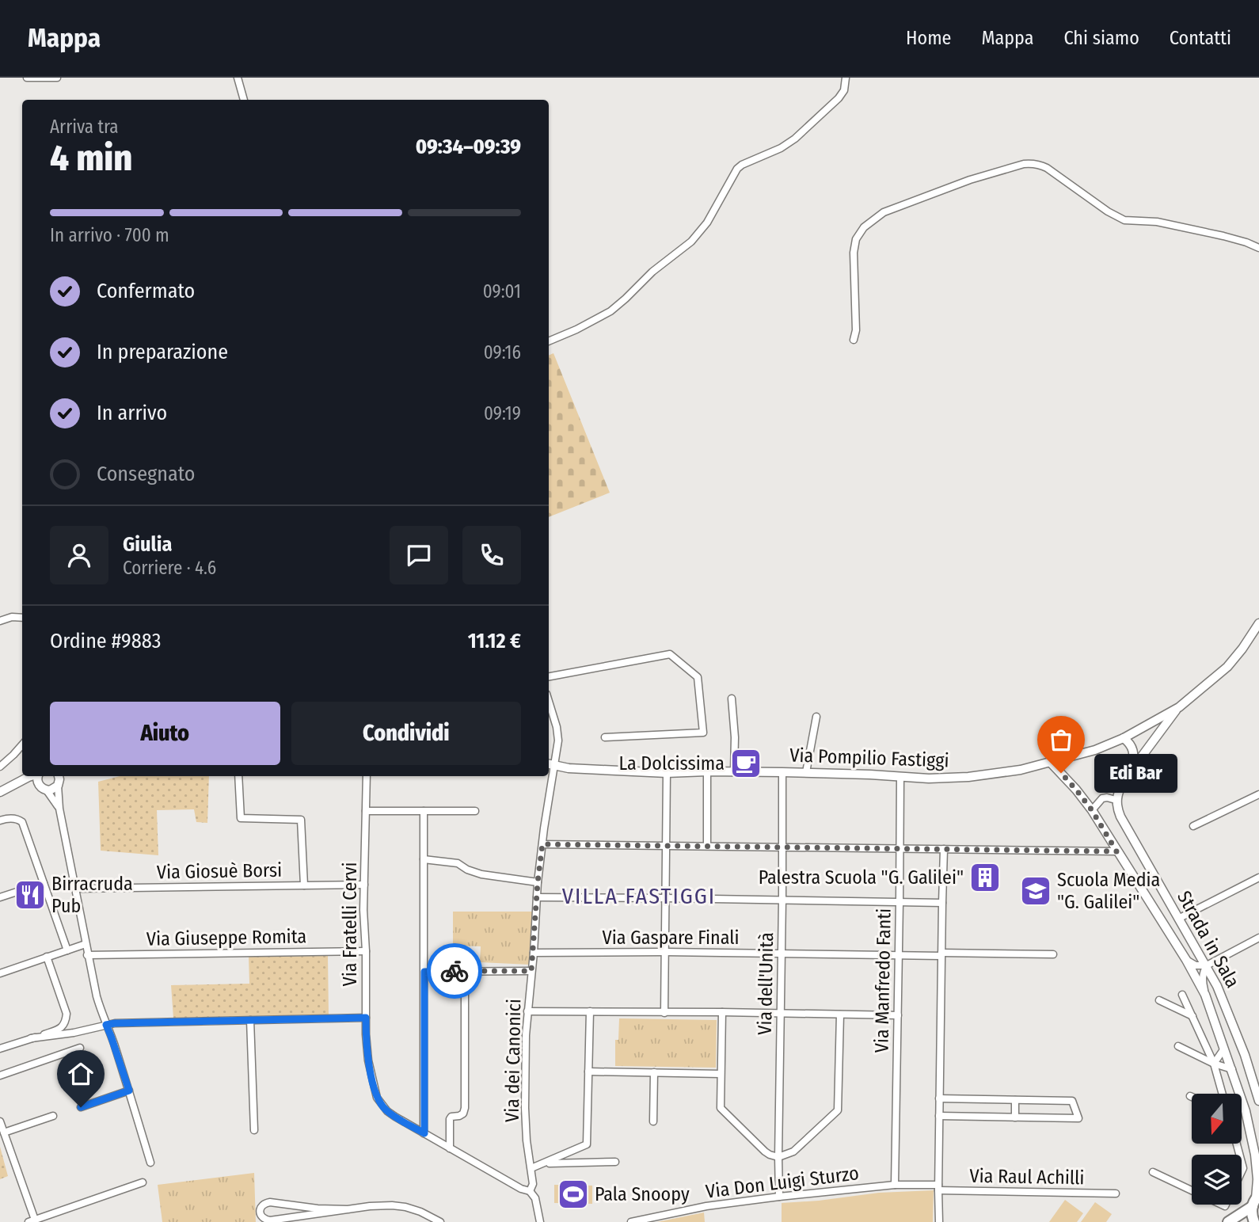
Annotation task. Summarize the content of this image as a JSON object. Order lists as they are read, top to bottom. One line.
{"streets":{"street":["Via Pompilio Fastiggi","Via Giosuè Borsi","Via Fratelli Cervi","Via Giuseppe Romita","Via Gaspare Finali","Strada in Sala","Via Manfredo Fanti","Via dell'Unità","Via dei Canonici","Via Raul Achilli","Via Don Luigi Sturzo"]},"crossings":[["Via Pompilio Fastiggi","Strada in Sala"],["Via Pompilio Fastiggi","Via Manfredo Fanti"],["Via Pompilio Fastiggi","Via dell'Unità"],["Via Pompilio Fastiggi","Via dei Canonici"],["Via Giosuè Borsi","Via Fratelli Cervi"],["Via Fratelli Cervi","Via Giuseppe Romita"],["Via Gaspare Finali","Via Manfredo Fanti"],["Via Gaspare Finali","Via dell'Unità"],["Via Gaspare Finali","Via dei Canonici"],["Via Manfredo Fanti","Via Don Luigi Sturzo"],["Via dell'Unità","Via Don Luigi Sturzo"],["Via Raul Achilli","Via Don Luigi Sturzo"]],"districts":["VILLA FASTIGGI"],"places":{"cafe":["La Dolcissima"],"other":["Edi Bar"],"building":["Palestra Scuola \"G. Galilei\""],"school or university":["Scuola Media \"G. Galilei\""],"restaurant":["Birracruda Pub"],"sports":["Pala Snoopy"]},"north":"bottom","page":{"header":"Mappa","nav":["Home","Mappa","Chi siamo","Contatti"],"heading":["4 min","Arriva tra","09:34–09:39"],"panel":["Giulia","Corriere · 4.6","Ordine #9883","11.12 €"],"bar":"In arrivo · 700 m","list":[["Confermato","09:01"],["In preparazione","09:16"],["In arrivo","09:19"],"Consegnato"],"buttons":["Aiuto","Condividi"],"bubble":"Edi Bar"}}
